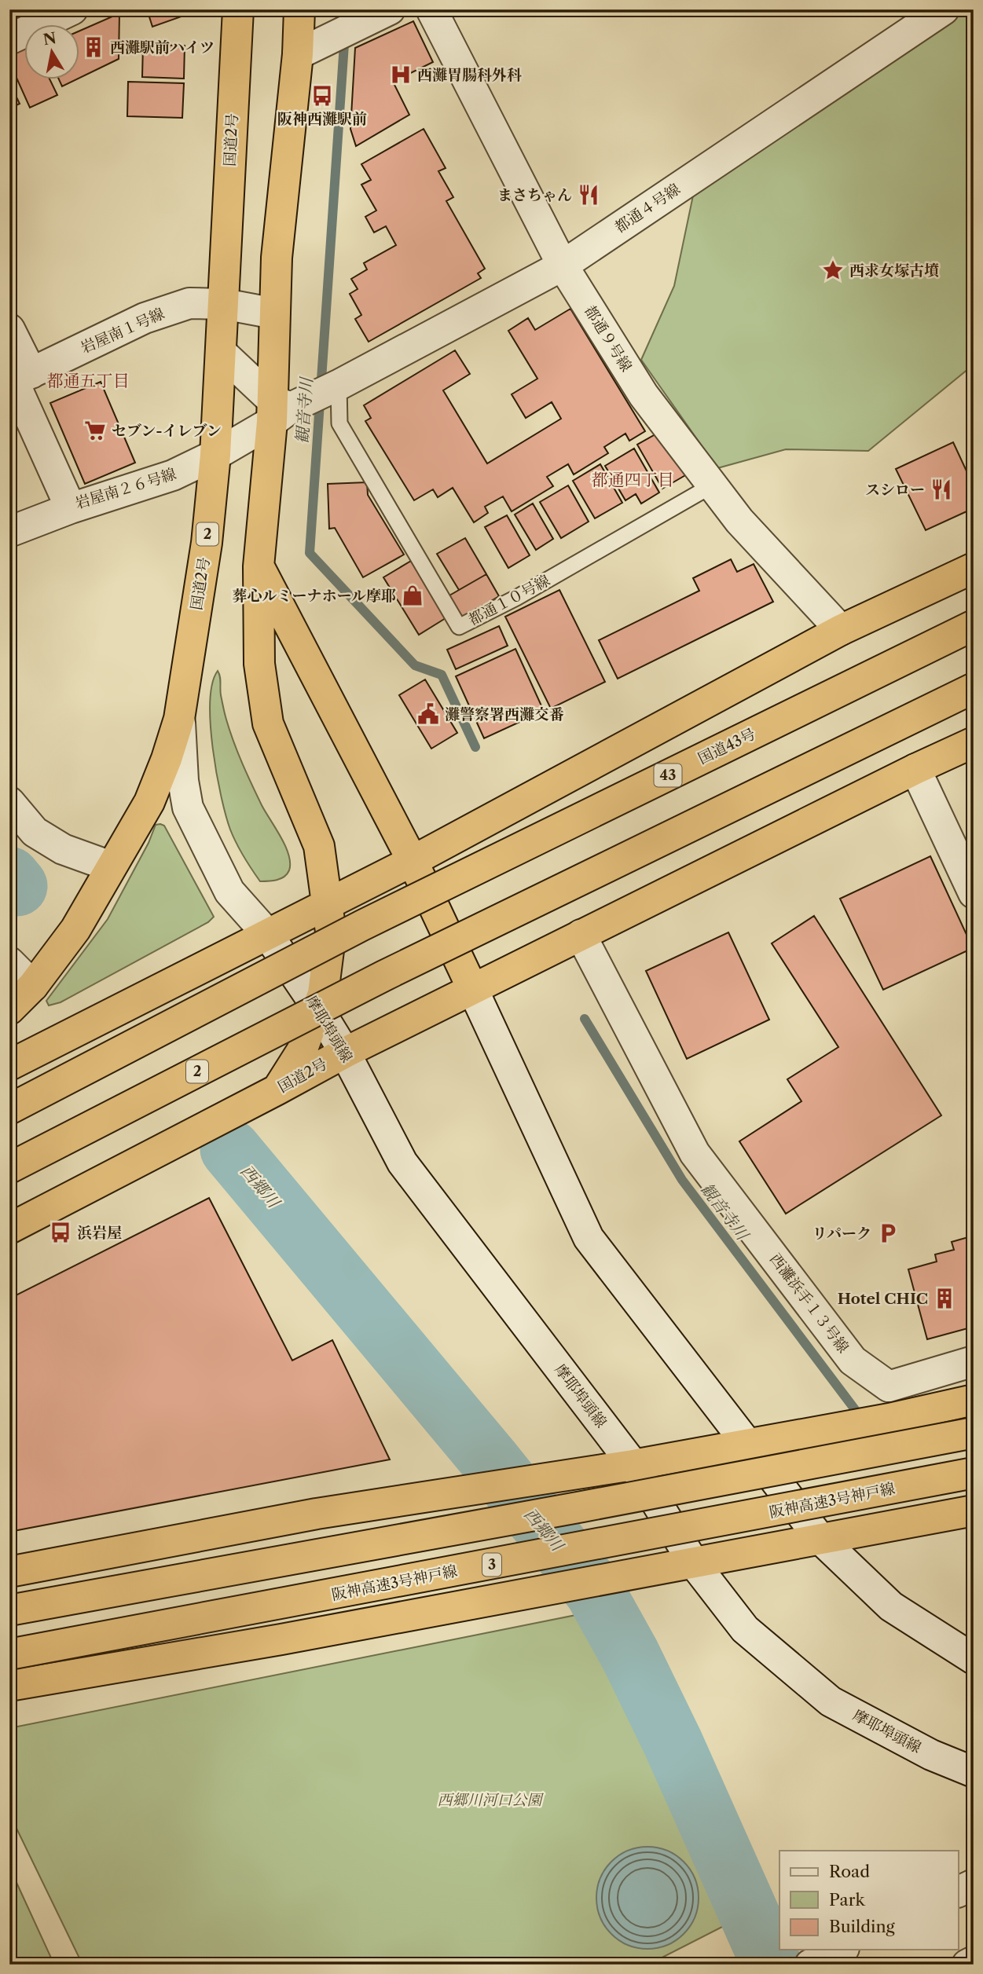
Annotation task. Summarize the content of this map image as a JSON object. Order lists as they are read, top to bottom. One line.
{"streets":{"highway":["国道2号","2","国道43号","43","阪神高速3号神戸線","3"],"street":["都通４号線","岩屋南１号線","都通９号線","岩屋南２６号線","摩耶埠頭線","西灘浜手１３号線"],"lane":["都通１０号線"]},"crossings":[["国道2号","岩屋南１号線"],["国道2号","岩屋南２６号線"],["国道2号","摩耶埠頭線"],["国道2号","西灘浜手１３号線"],["都通４号線","都通９号線"],["都通４号線","岩屋南２６号線"],["都通４号線","都通１０号線"],["岩屋南１号線","岩屋南２６号線"],["都通９号線","都通１０号線"],["岩屋南２６号線","都通１０号線"]],"districts":["都通五丁目","都通四丁目"],"water":["観音寺川","西郷川"],"parks":["西郷川河口公園"],"places":{"building":["西灘駅前ハイツ","Hotel CHIC"],"hospital":["西灘胃腸科外科"],"bus stop":["阪神西灘駅前","浜岩屋"],"restaurant":["まさちゃん","スシロー"],"place":["西求女塚古墳"],"supermarket":["セブン-イレブン"],"shop":["葬心ルミーナホール摩耶"],"public building":["灘警察署西灘交番"],"parking":["リパーク"]},"legend":["Road","Park","Building"],"north":"top"}
